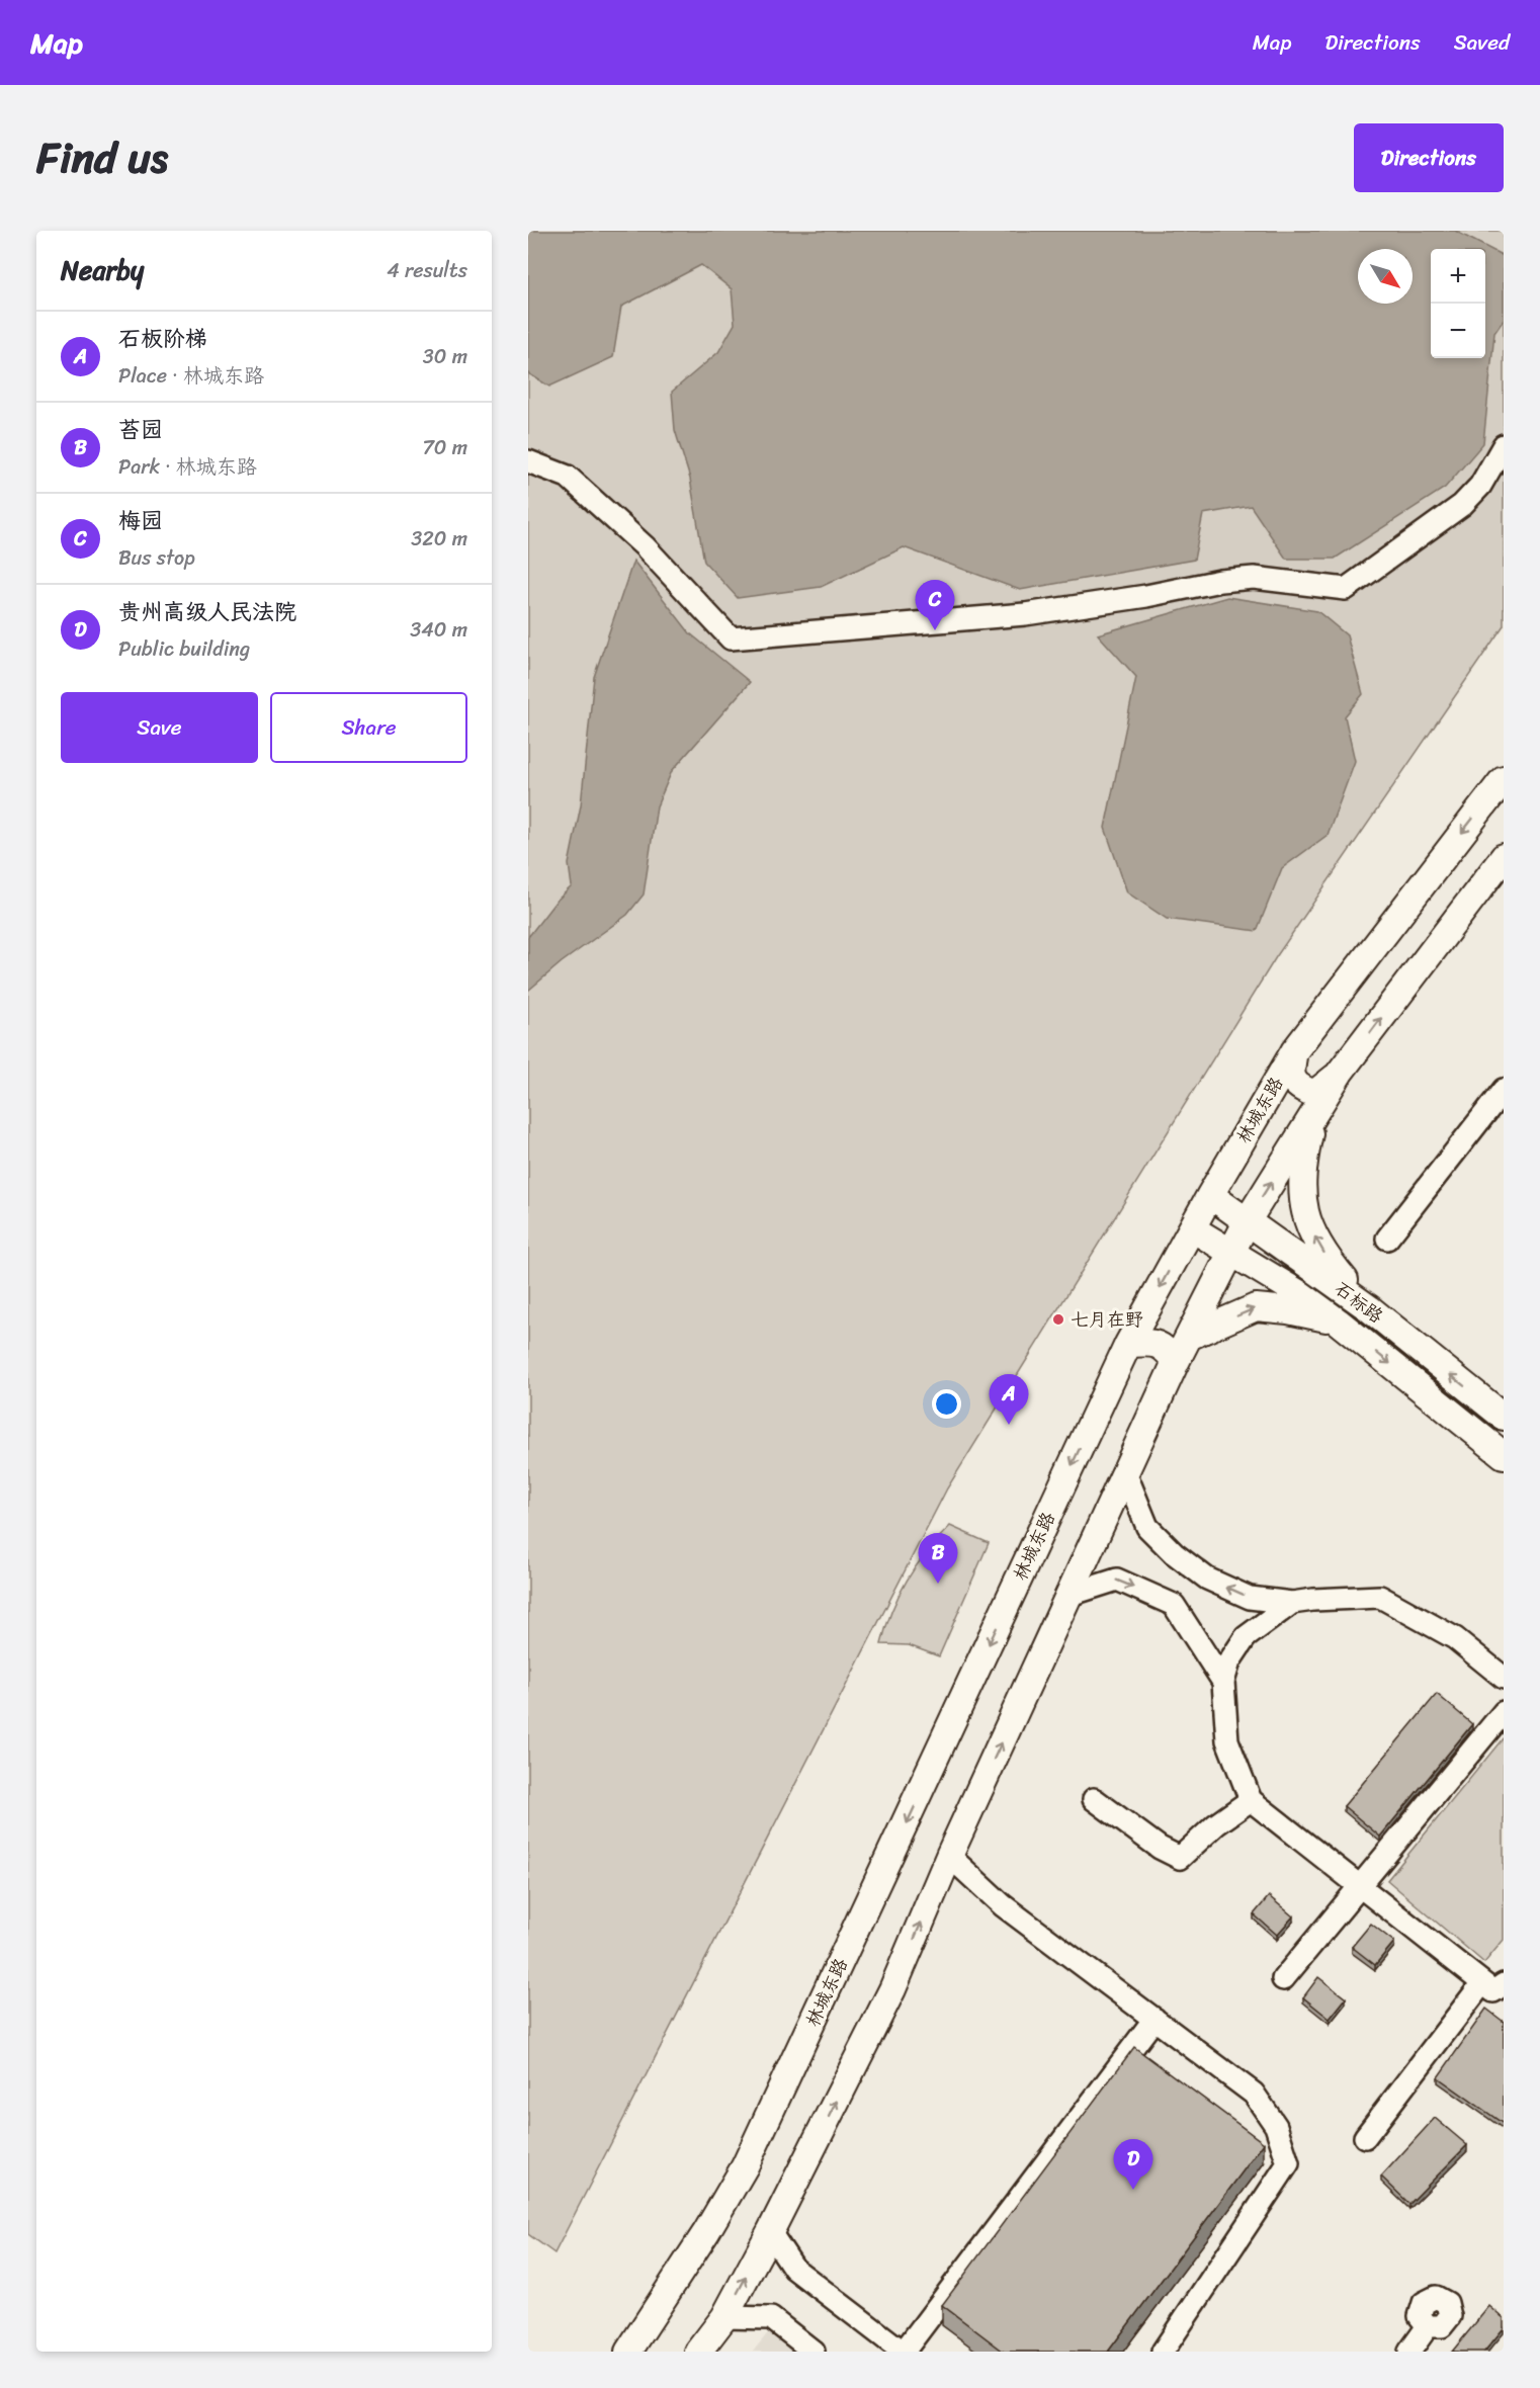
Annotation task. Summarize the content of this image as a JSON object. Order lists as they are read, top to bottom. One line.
{"streets":{"main road":["林城东路","石标路"]},"crossings":[["林城东路","石标路"]],"places":["七月在野"],"north":"bottom right","page":{"header":"Map","nav":["Map","Directions","Saved"],"title":"Find us","buttons":["Directions",["Save","Share"]],"heading":["Nearby","4 results"],"map_buttons":["+","−"],"list":[{"mark":"A","name":"石板阶梯","note":"Place · 林城东路","value":"30 m"},{"mark":"B","name":"苔园","note":"Park · 林城东路","value":"70 m"},{"mark":"C","name":"梅园","note":"Bus stop","value":"320 m"},{"mark":"D","name":"贵州高级人民法院","note":"Public building","value":"340 m"}],"pins":["C","A","B","D"]}}
